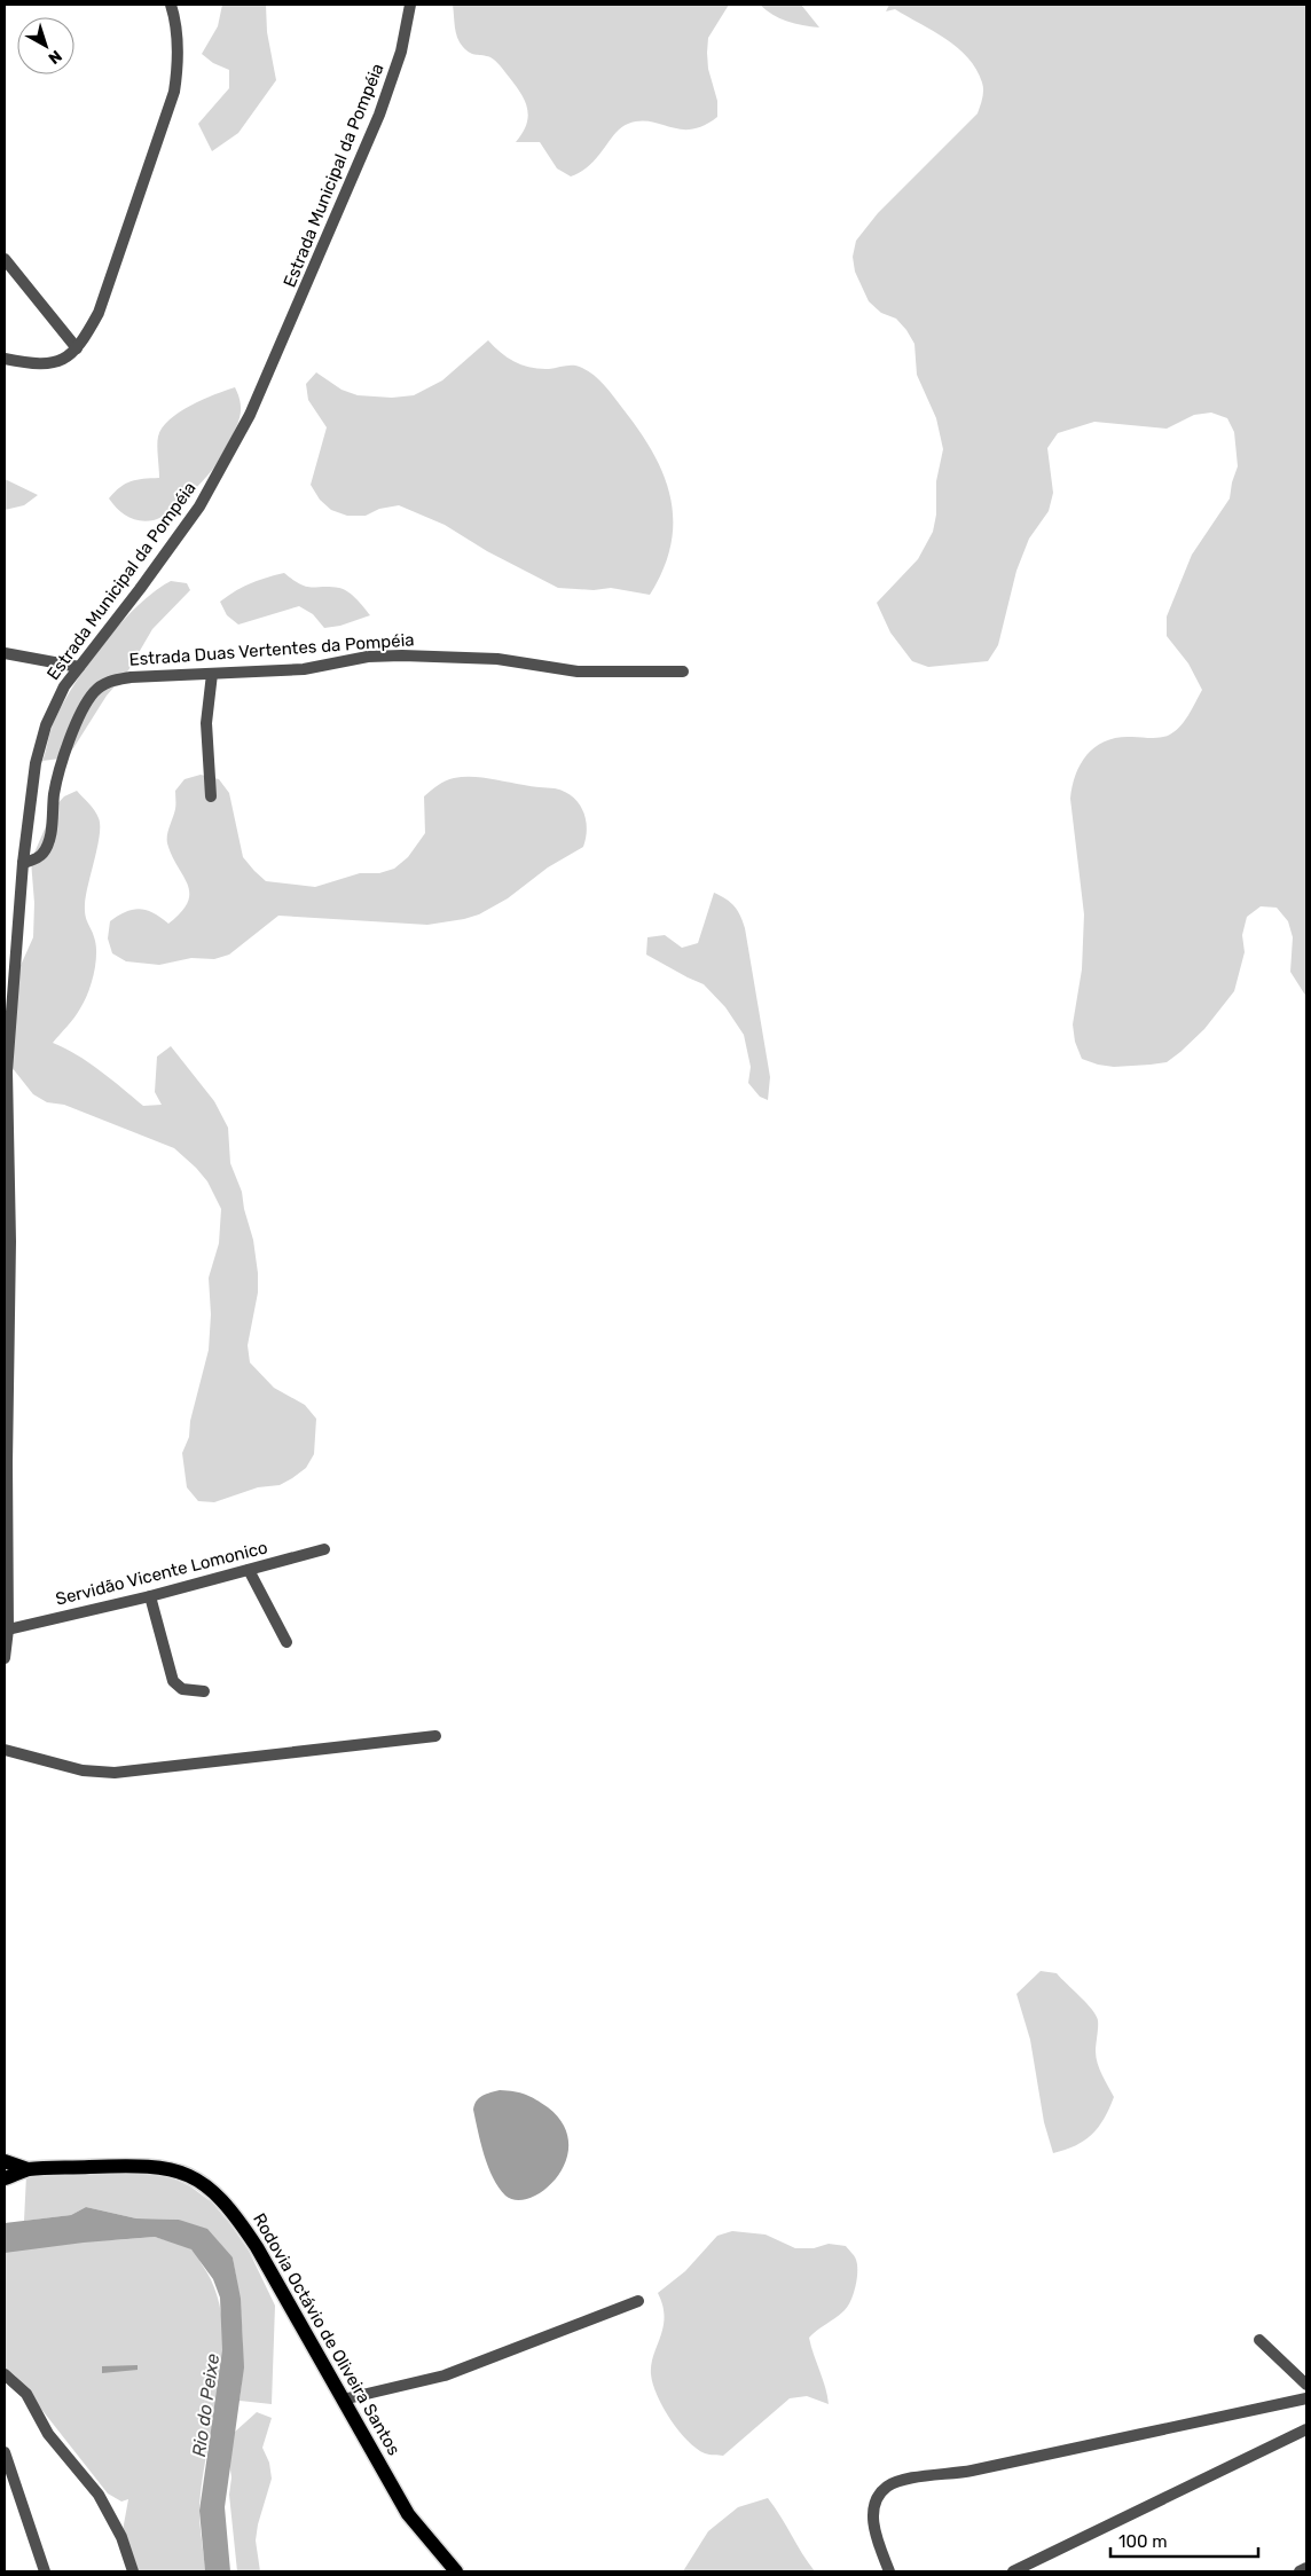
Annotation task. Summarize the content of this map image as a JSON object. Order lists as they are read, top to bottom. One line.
{"streets":{"main road":["Rodovia Octávio de Oliveira Santos"],"street":["Estrada Municipal da Pompéia","Estrada Duas Vertentes da Pompéia","Servidão Vicente Lomonico"]},"crossings":[["Estrada Municipal da Pompéia","Estrada Duas Vertentes da Pompéia"],["Estrada Municipal da Pompéia","Servidão Vicente Lomonico"]],"water":["Rio do Peixe"],"scale_bar":"100 m","north":"bottom right"}
